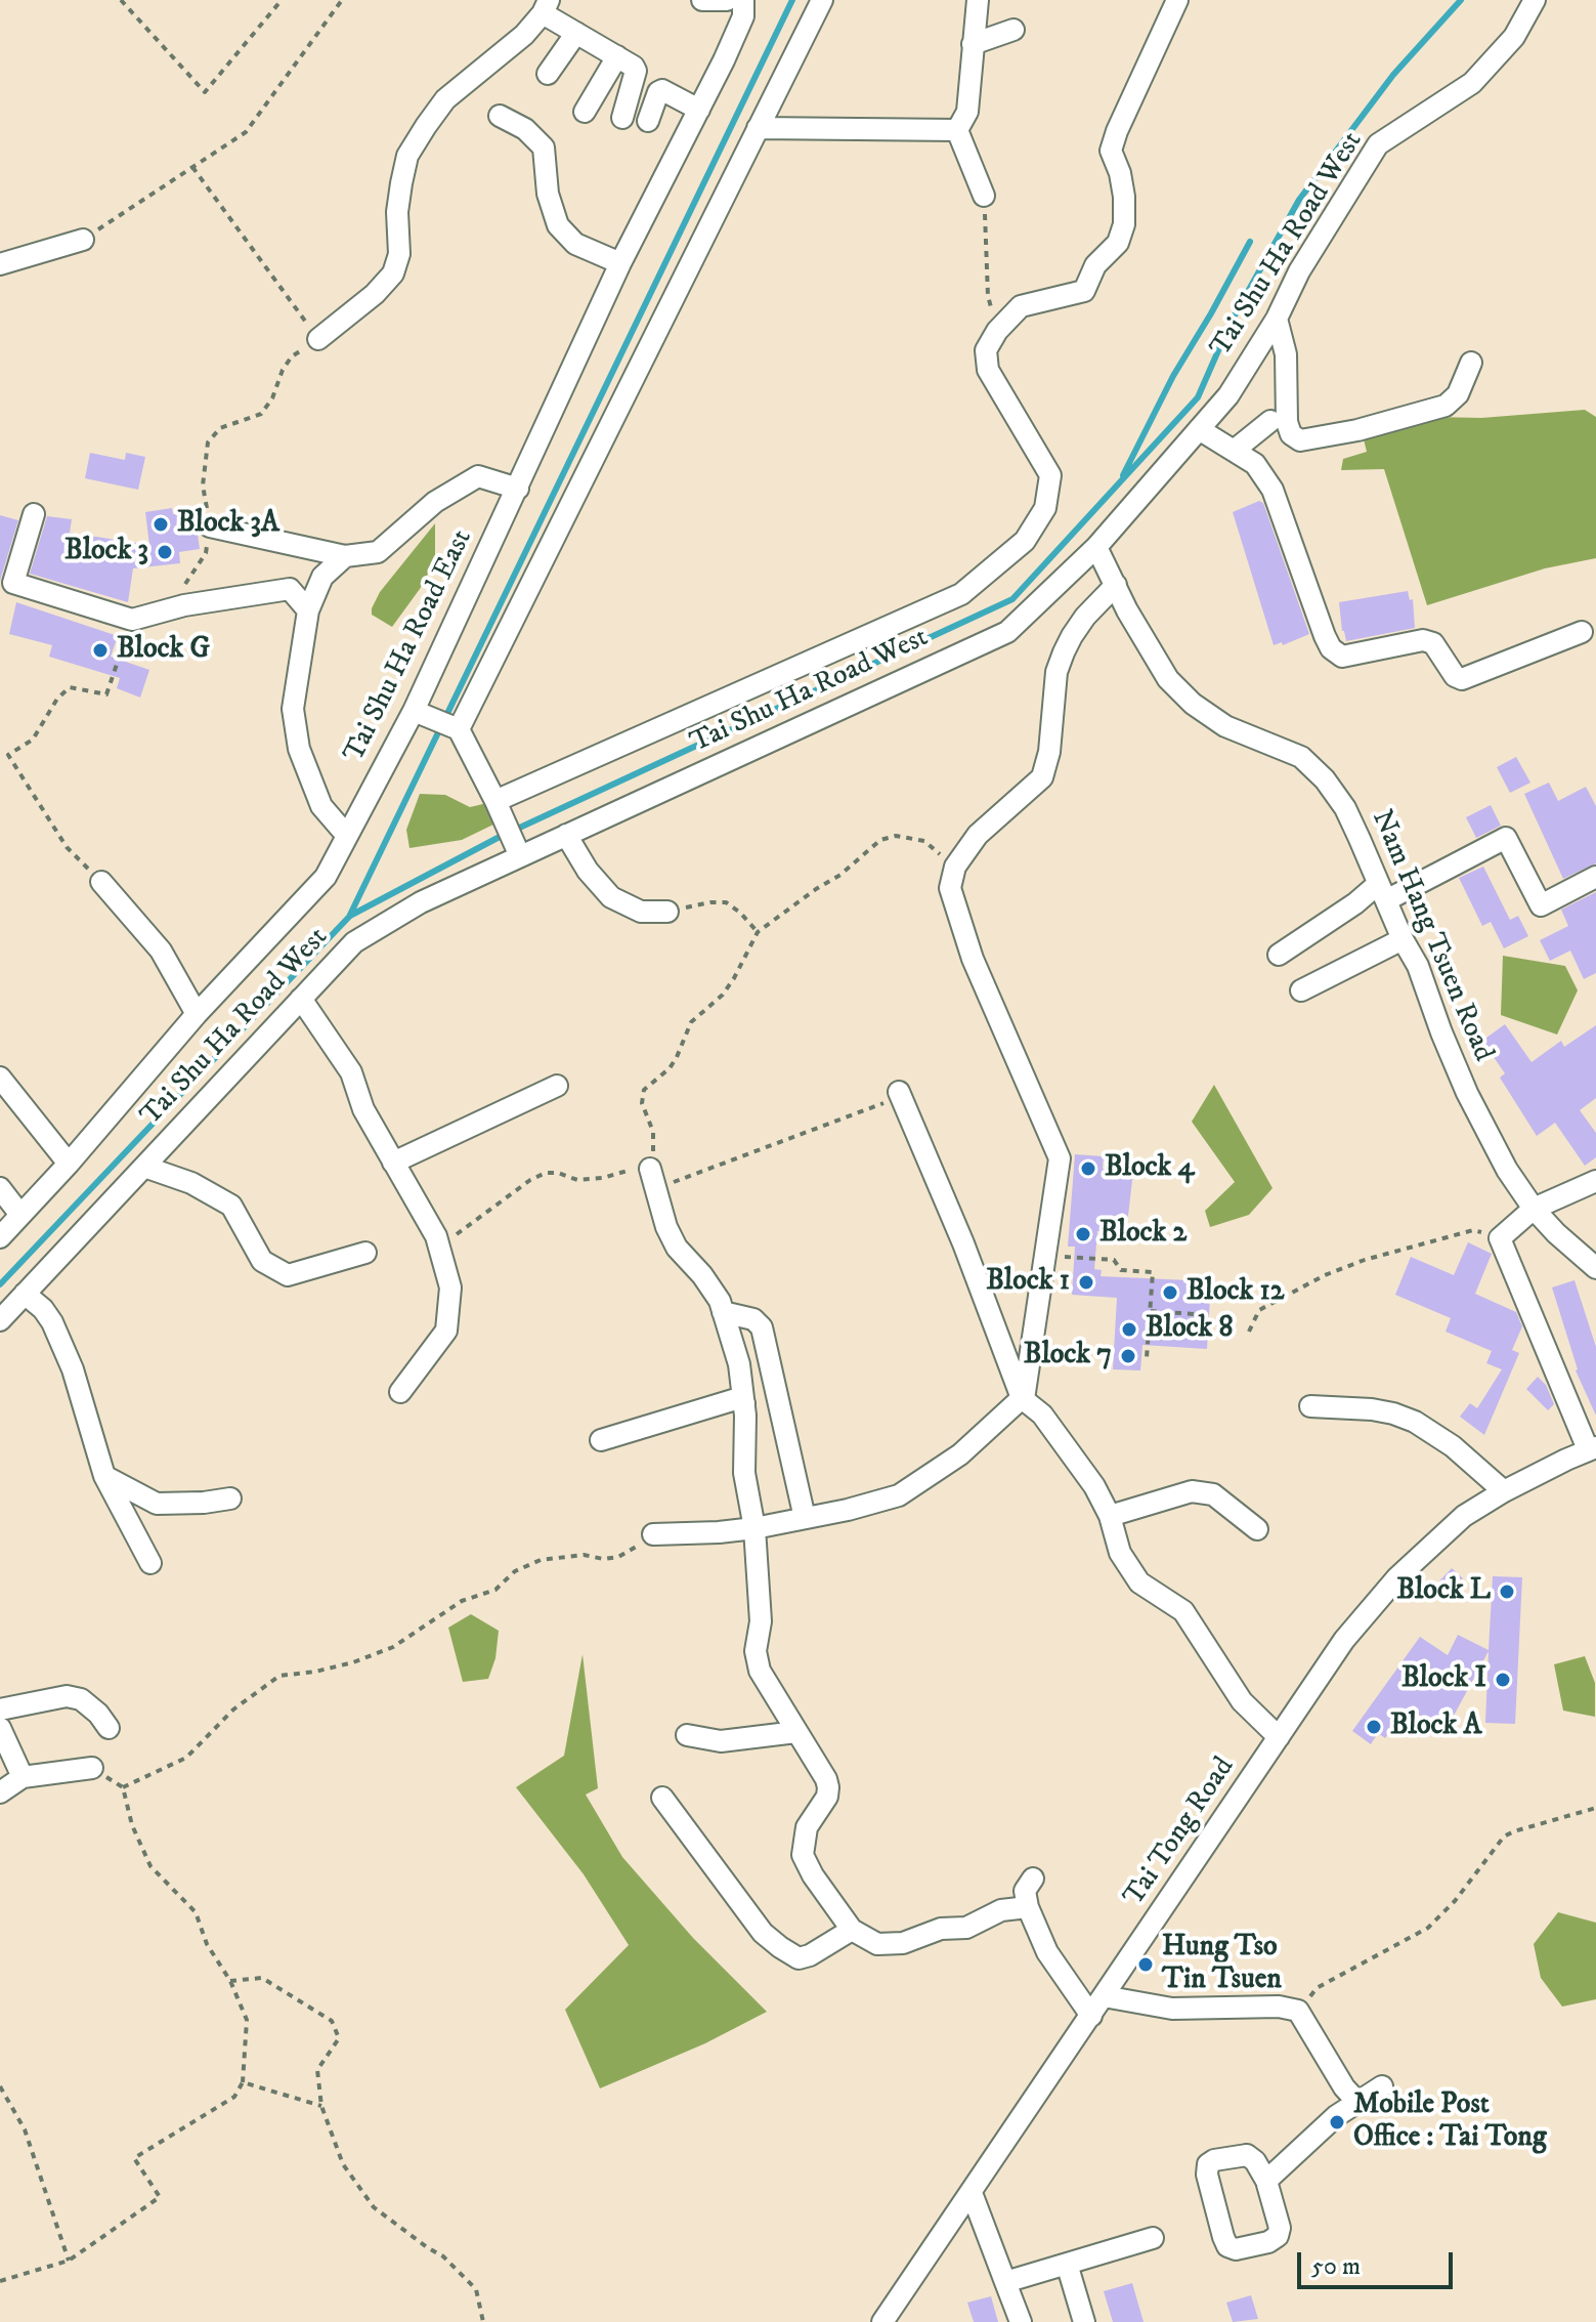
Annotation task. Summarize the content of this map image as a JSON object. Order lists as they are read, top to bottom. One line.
{"streets":{"street":["Tai Shu Ha Road West","Tai Shu Ha Road East","Nam Hang Tsuen Road","Tai Tong Road"]},"crossings":[["Tai Shu Ha Road West","Nam Hang Tsuen Road"]],"places":["Block 3A","Block 3","Block G","Block 4","Block 2","Block 1","Block 12","Block 8","Block 7","Block L","Block I","Block A","Hung Tso Tin Tsuen","Mobile Post Office : Tai Tong"],"scale_bar":"50 m"}
